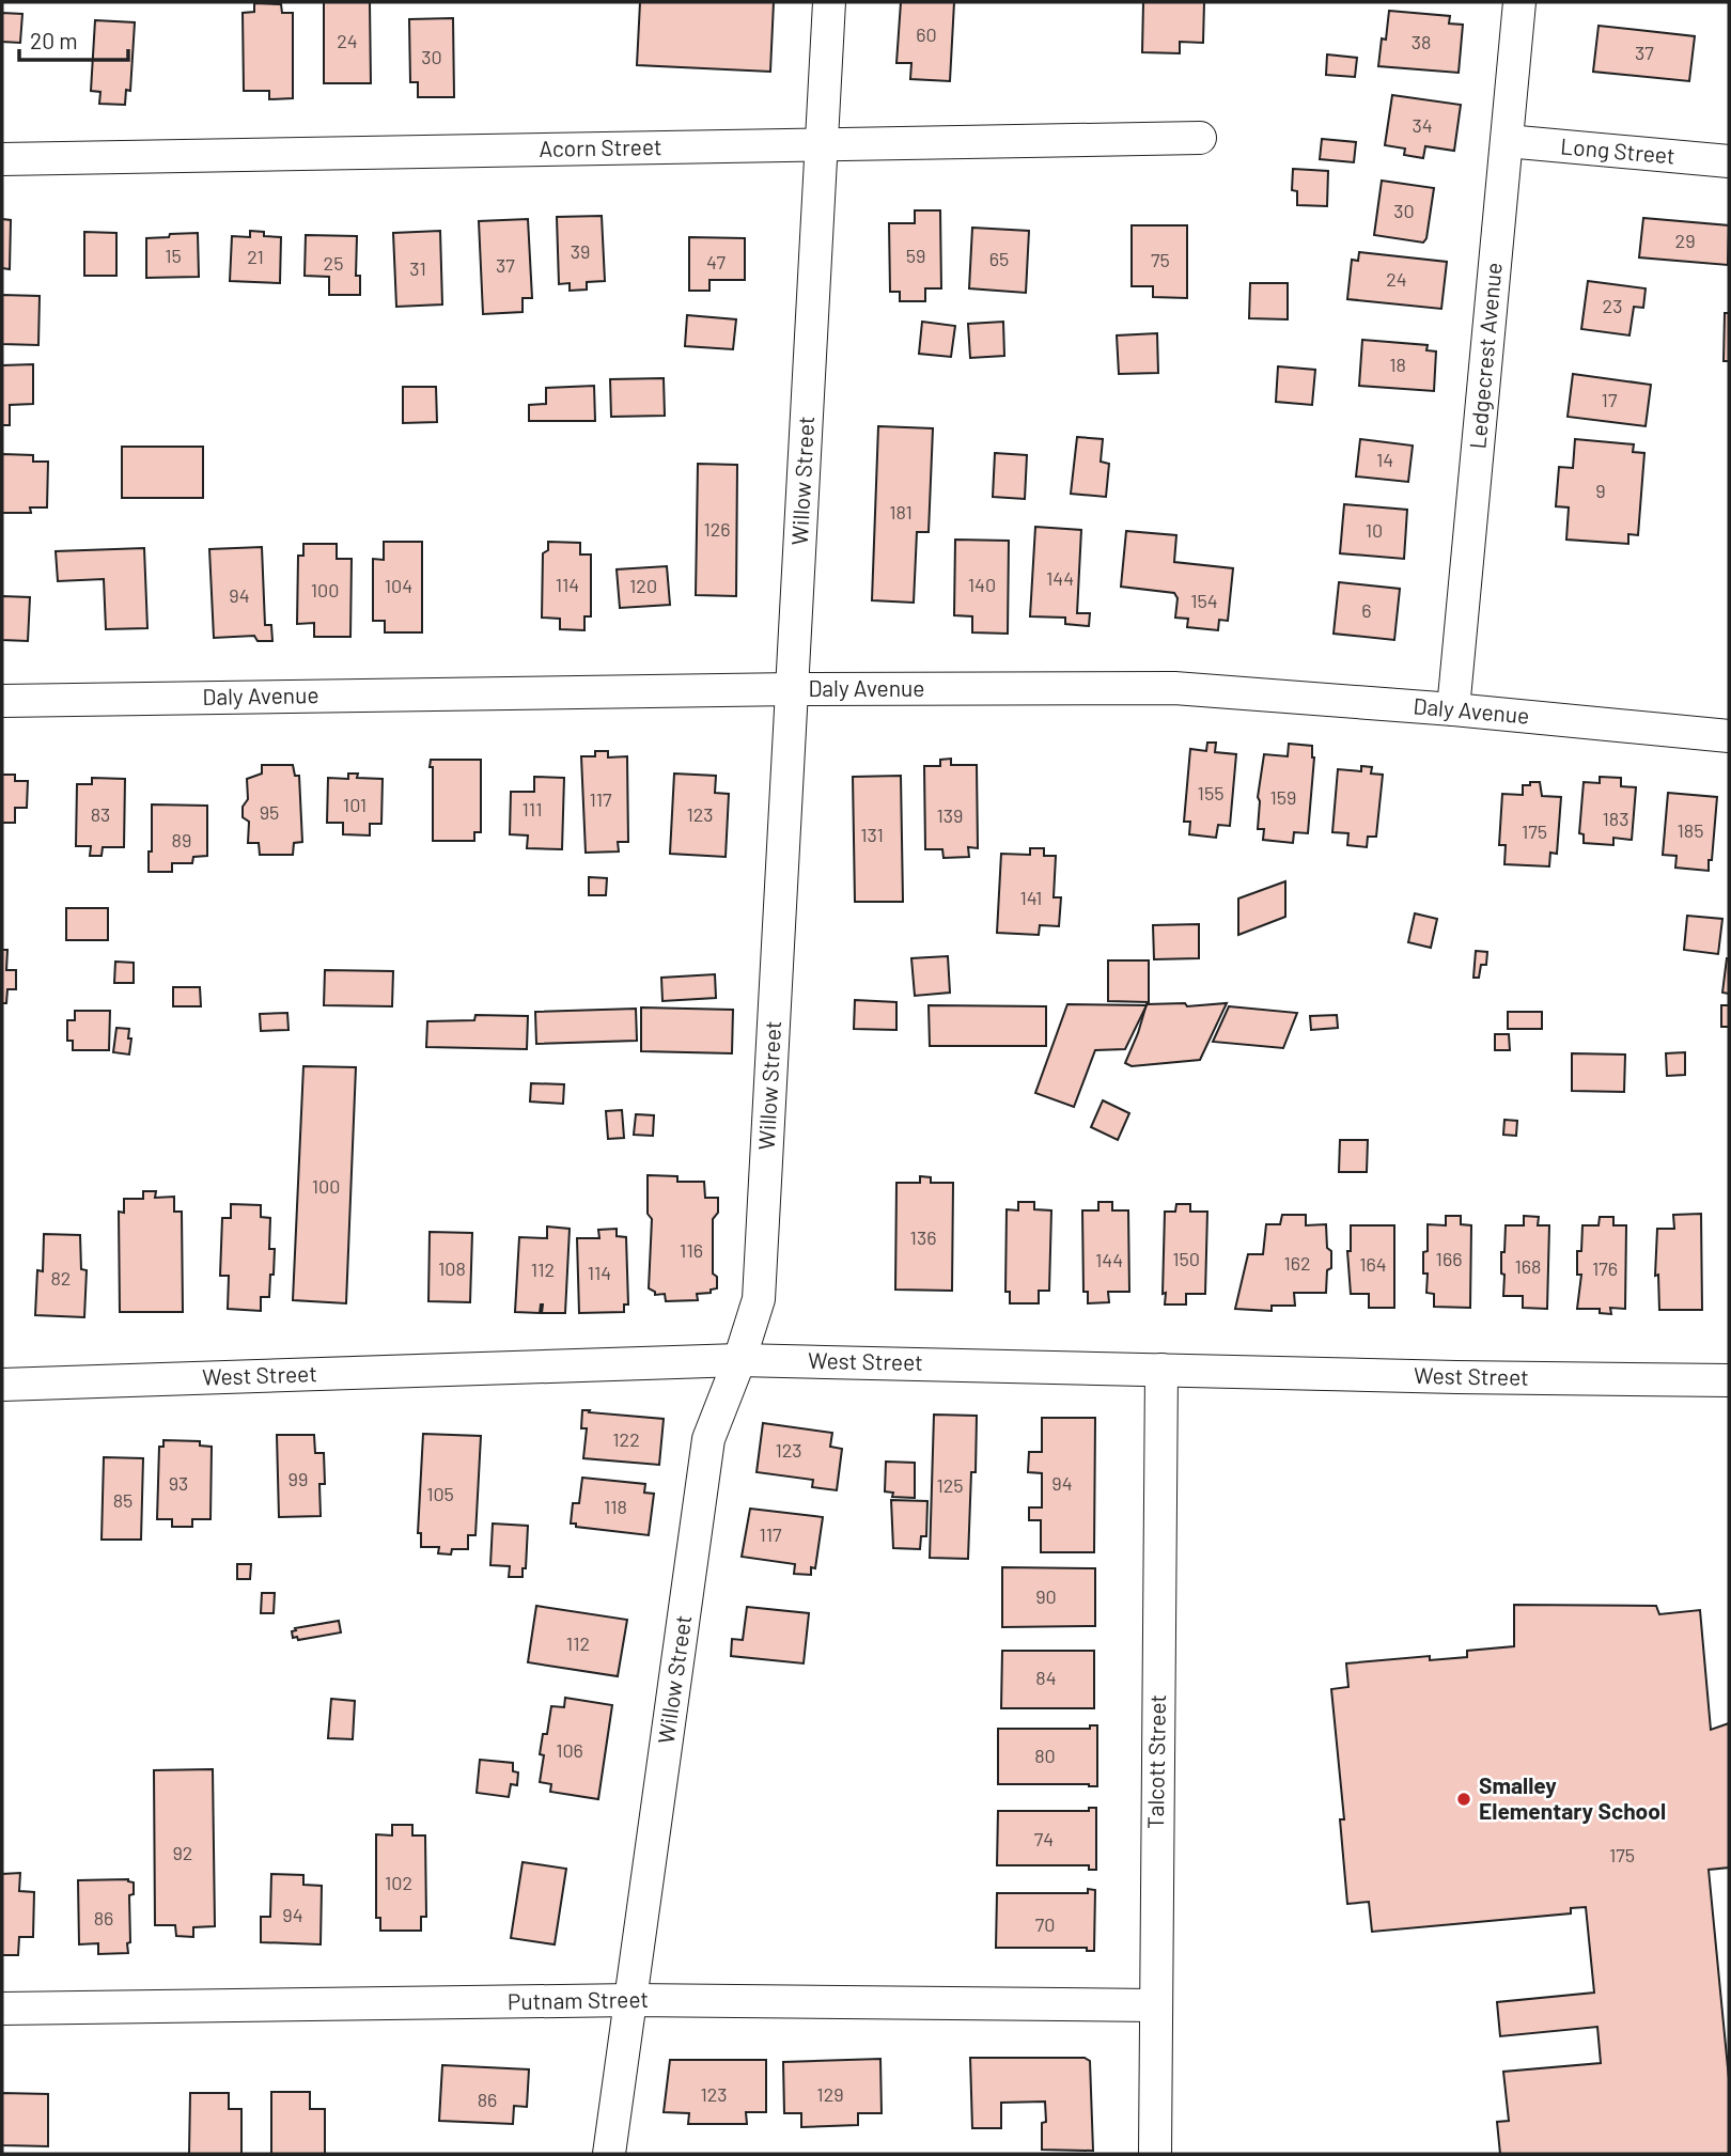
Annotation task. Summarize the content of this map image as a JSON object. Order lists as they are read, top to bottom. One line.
{"streets":{"street":["Acorn Street","Long Street","Ledgecrest Avenue","Willow Street","Daly Avenue","West Street","Talcott Street","Putnam Street"]},"crossings":[["Acorn Street","Willow Street"],["Long Street","Ledgecrest Avenue"],["Ledgecrest Avenue","Daly Avenue"],["Willow Street","Daly Avenue"],["Willow Street","West Street"],["Willow Street","Putnam Street"],["West Street","Talcott Street"],["Talcott Street","Putnam Street"]],"places":["Smalley Elementary School"],"house_numbers":["60","24","38","37","30","34","30","29","39","15","59","21","65","75","47","25","37","31","24","23","18","17","14","9","181","126","10","144","114","140","104","120","100","94","154","6","155","159","117","101","111","95","83","123","139","183","185","175","131","89","141","100","136","116","150","166","144","162","164","168","108","176","112","114","82","122","123","99","93","94","125","105","85","118","117","90","112","84","106","80","74","92","175","102","94","86","70","123","129","86"],"scale_bar":"20 m"}
